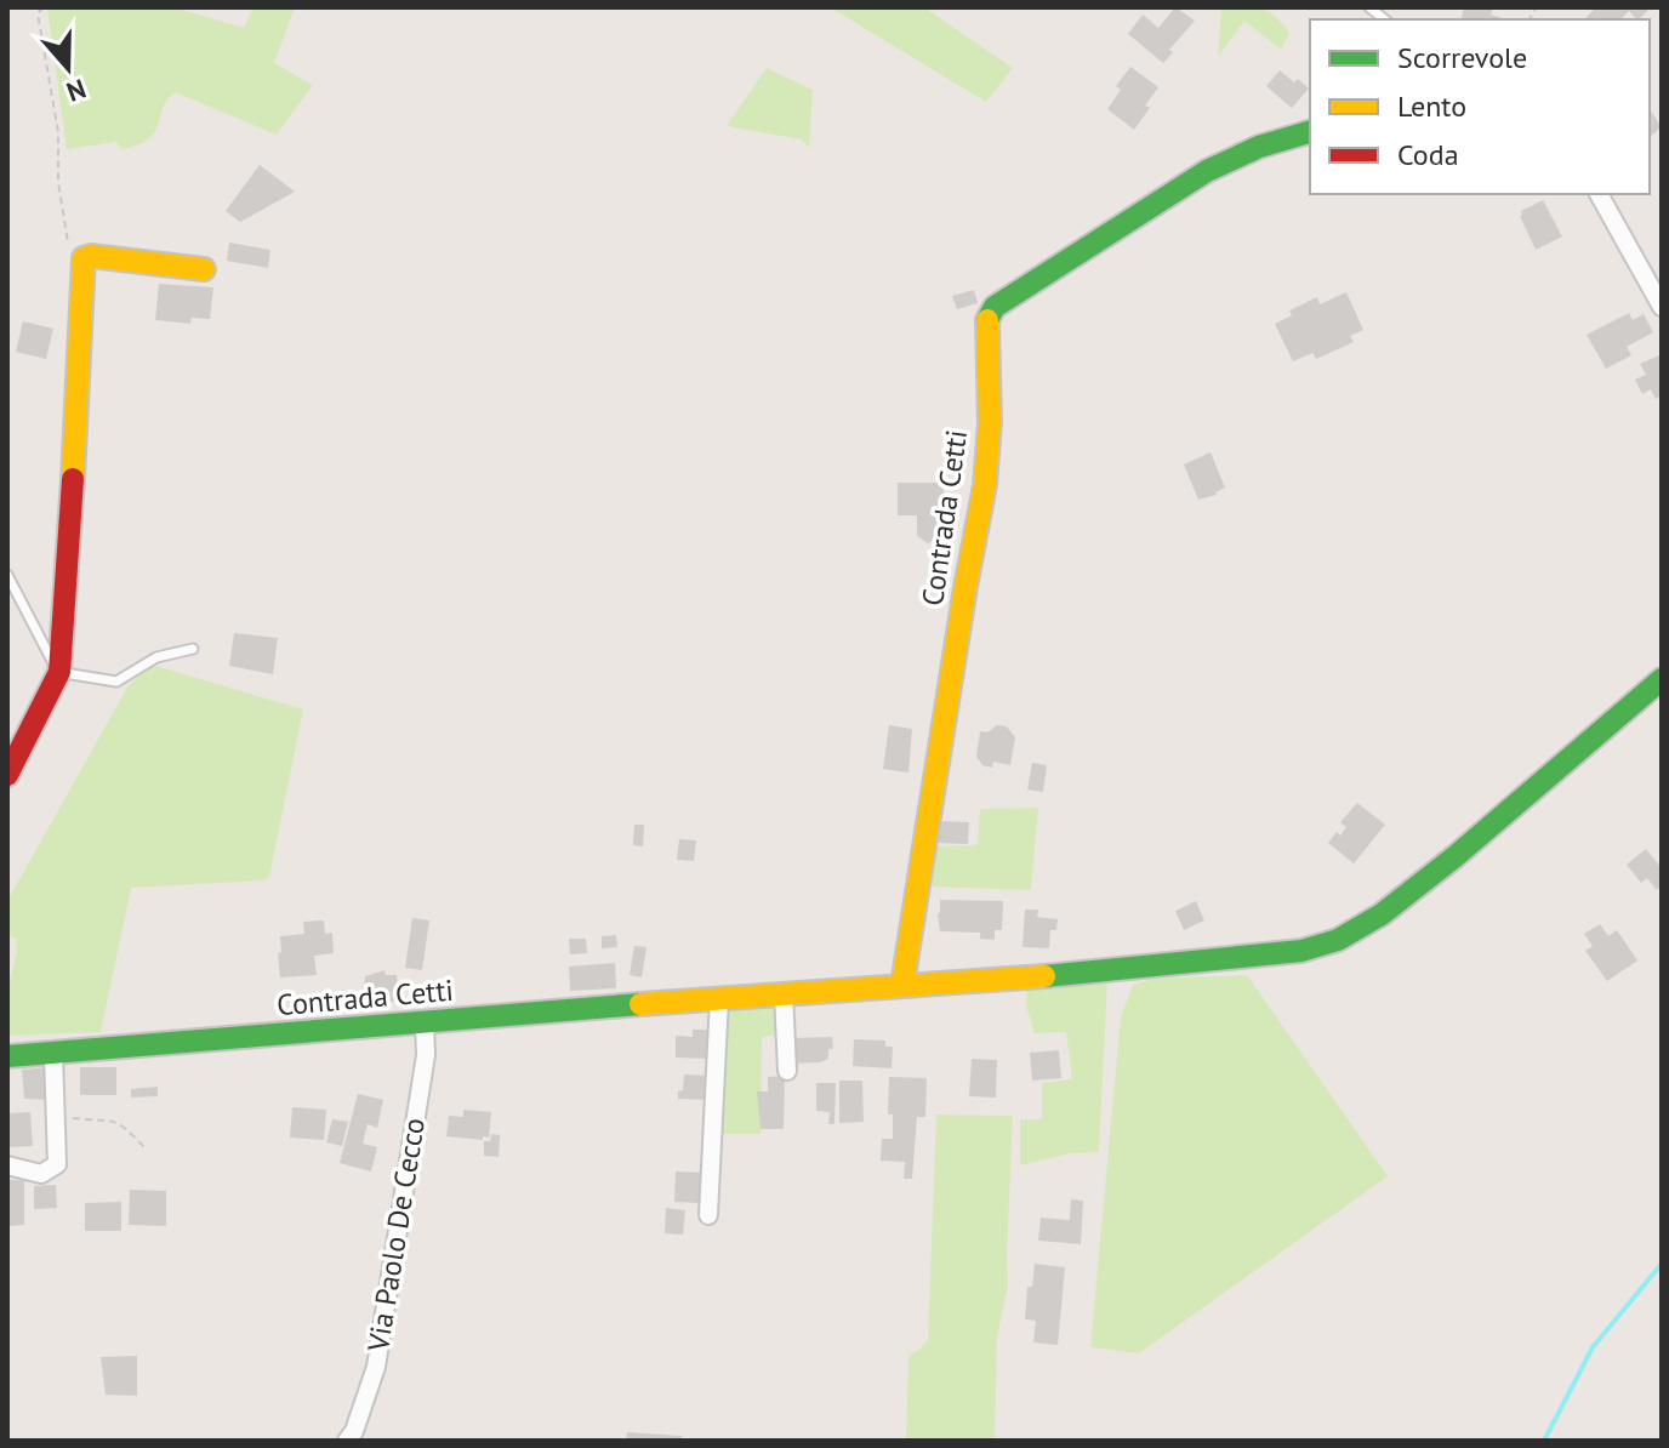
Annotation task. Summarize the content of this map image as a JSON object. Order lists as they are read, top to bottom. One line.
{"streets":{"main road":["Contrada Cetti"],"street":["Via Paolo De Cecco"]},"crossings":[["Contrada Cetti","Via Paolo De Cecco"]],"legend":["Scorrevole","Lento","Coda"],"north":"bottom"}
